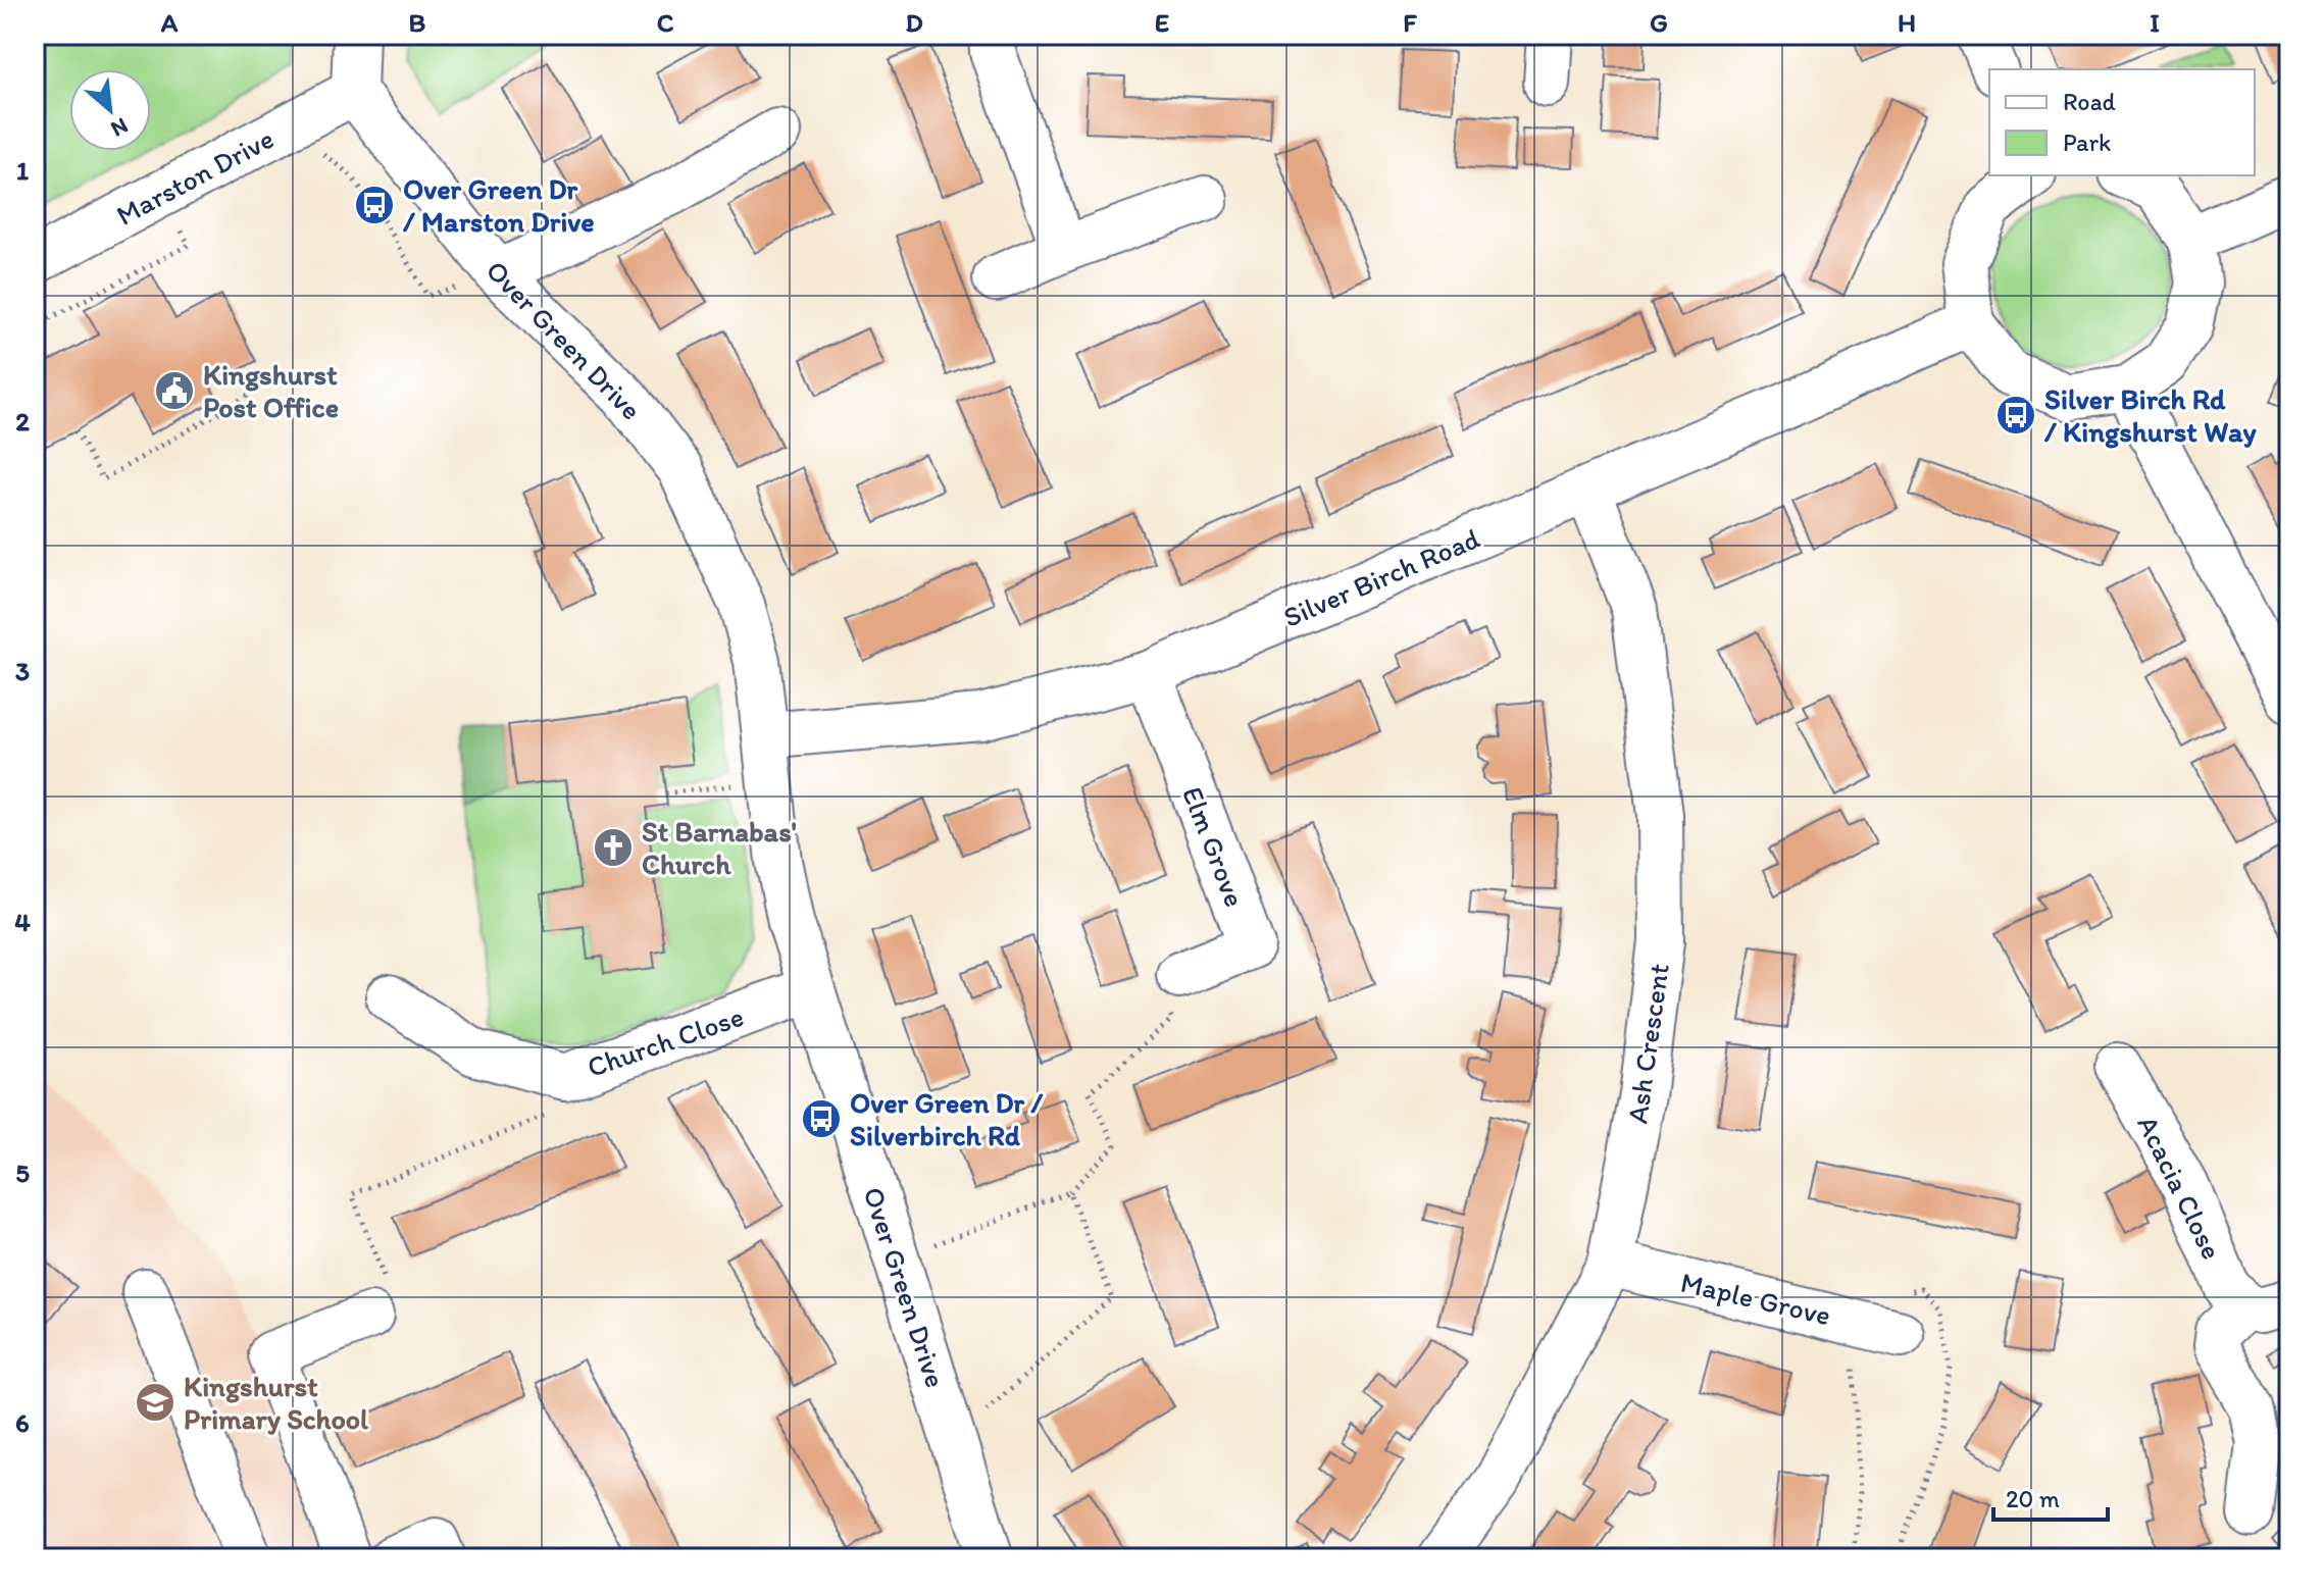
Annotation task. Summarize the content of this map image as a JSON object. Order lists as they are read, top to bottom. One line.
{"streets":{"street":["Marston Drive","Over Green Drive","Silver Birch Road","Elm Grove","Church Close","Ash Crescent","Acacia Close","Maple Grove"]},"crossings":[["Marston Drive","Over Green Drive"],["Over Green Drive","Silver Birch Road"],["Over Green Drive","Church Close"],["Silver Birch Road","Elm Grove"],["Silver Birch Road","Ash Crescent"],["Ash Crescent","Maple Grove"]],"places":{"bus stop":["Over Green Dr / Marston Drive","Silver Birch Rd / Kingshurst Way","Over Green Dr / Silverbirch Rd"],"public building":["Kingshurst Post Office"],"church":["St Barnabas' Church"],"school or university":["Kingshurst Primary School"]},"legend":["Road","Park"],"scale_bar":"20 m","north":"bottom right","grid":{"columns":["A","B","C","D","E","F","G","H","I"],"rows":["1","2","3","4","5","6"]}}
